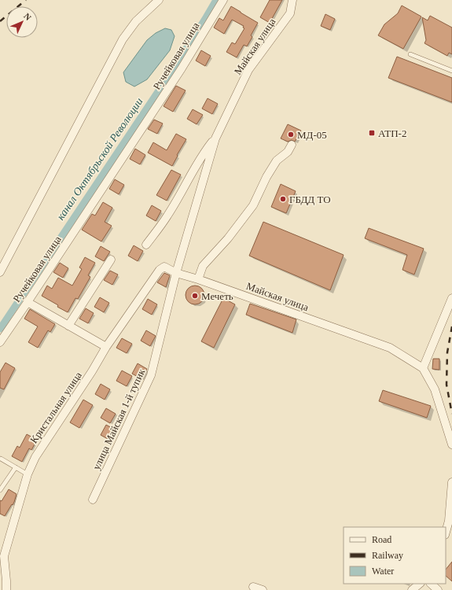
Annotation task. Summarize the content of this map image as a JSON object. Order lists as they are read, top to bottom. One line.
{"streets":{"street":["Майская улица","Ручейковая улица","Кристальная улица","улица Майская 1-й тупик"]},"crossings":[["Майская улица","Кристальная улица"],["Майская улица","улица Майская 1-й тупик"],["Кристальная улица","улица Майская 1-й тупик"]],"water":["канал Октябрьской Революции"],"places":{"transit":["АТП-2"],"other":["МД-05","ГБДД ТО","Мечеть"]},"legend":["Road","Railway","Water"],"north":"top right"}
